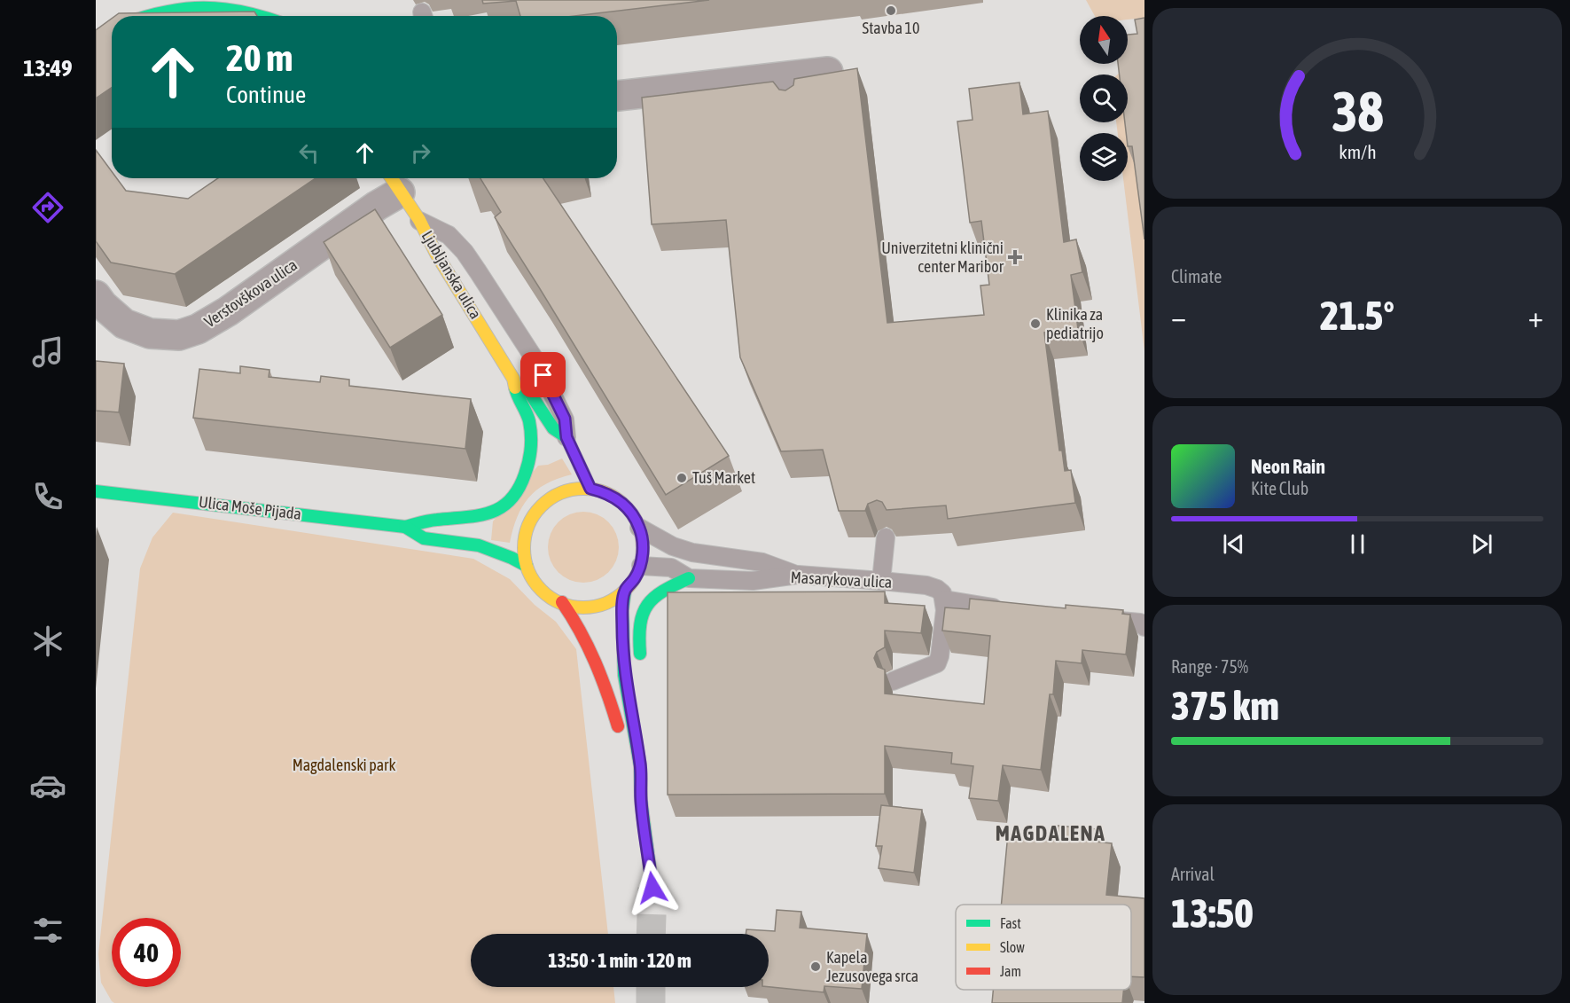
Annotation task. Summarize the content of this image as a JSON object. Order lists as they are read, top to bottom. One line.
{"streets":{"street":["Ljubljanska ulica","Verstovškova ulica","Ulica Moše Pijada"],"lane":["Masarykova ulica"]},"crossings":[["Ljubljanska ulica","Verstovškova ulica"]],"districts":["MAGDALENA"],"parks":["Magdalenski park"],"places":{"other":["Stavba 10","Klinika za pediatrijo","Tuš Market","Kapela Jezusovega srca"],"health":["Univerzitetni klinični center Maribor"]},"legend":["Fast","Slow","Jam"],"north":"top","page":{"tabs":"13:49","turn":["20 m","Continue"],"tile":["Climate",["Range · 75%","375 km"],["Arrival","13:50"]],"heat":["−","21.5°","+"],"song":["Neon Rain","Kite Club"],"limit":"40","trip":"13:50 · 1 min · 120 m","gauge":["38","km/h"]}}
